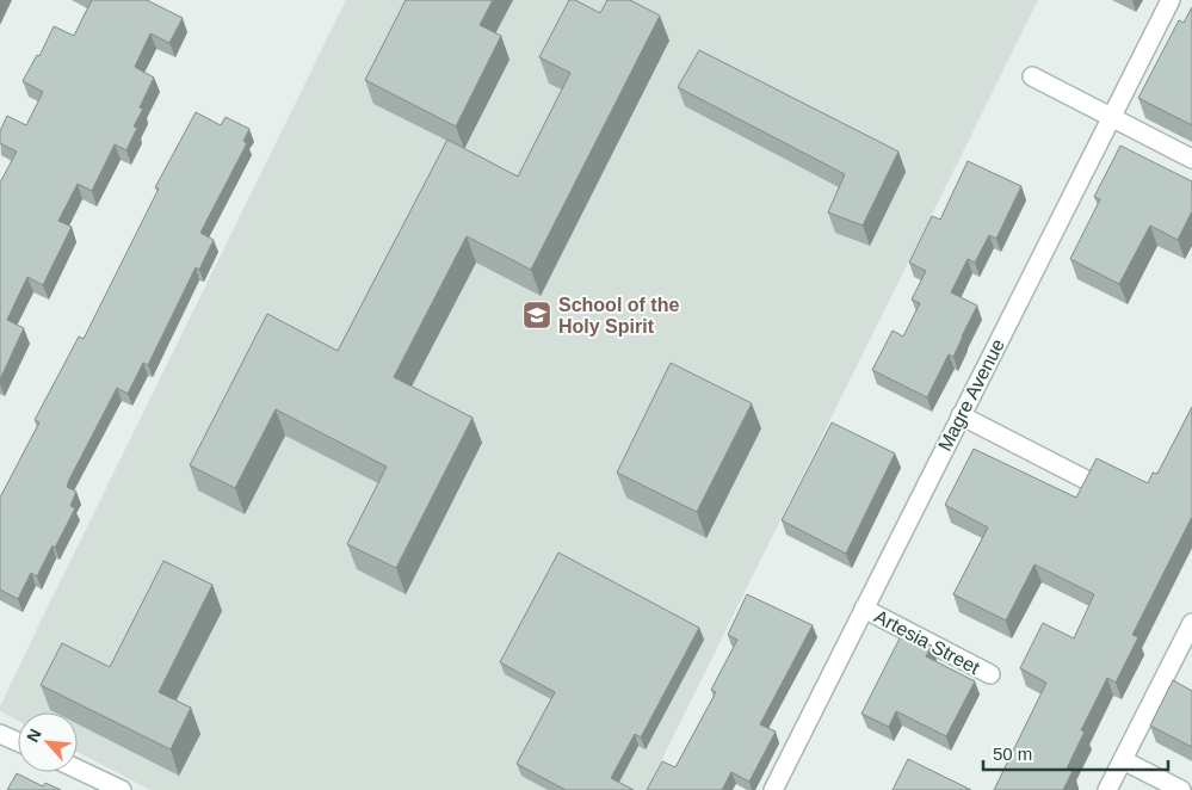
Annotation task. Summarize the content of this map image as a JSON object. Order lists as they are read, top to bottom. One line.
{"streets":{"street":["Magre Avenue","Artesia Street"]},"crossings":[["Magre Avenue","Artesia Street"]],"places":{"school or university":["School of the Holy Spirit"]},"scale_bar":"50 m","north":"top left"}
